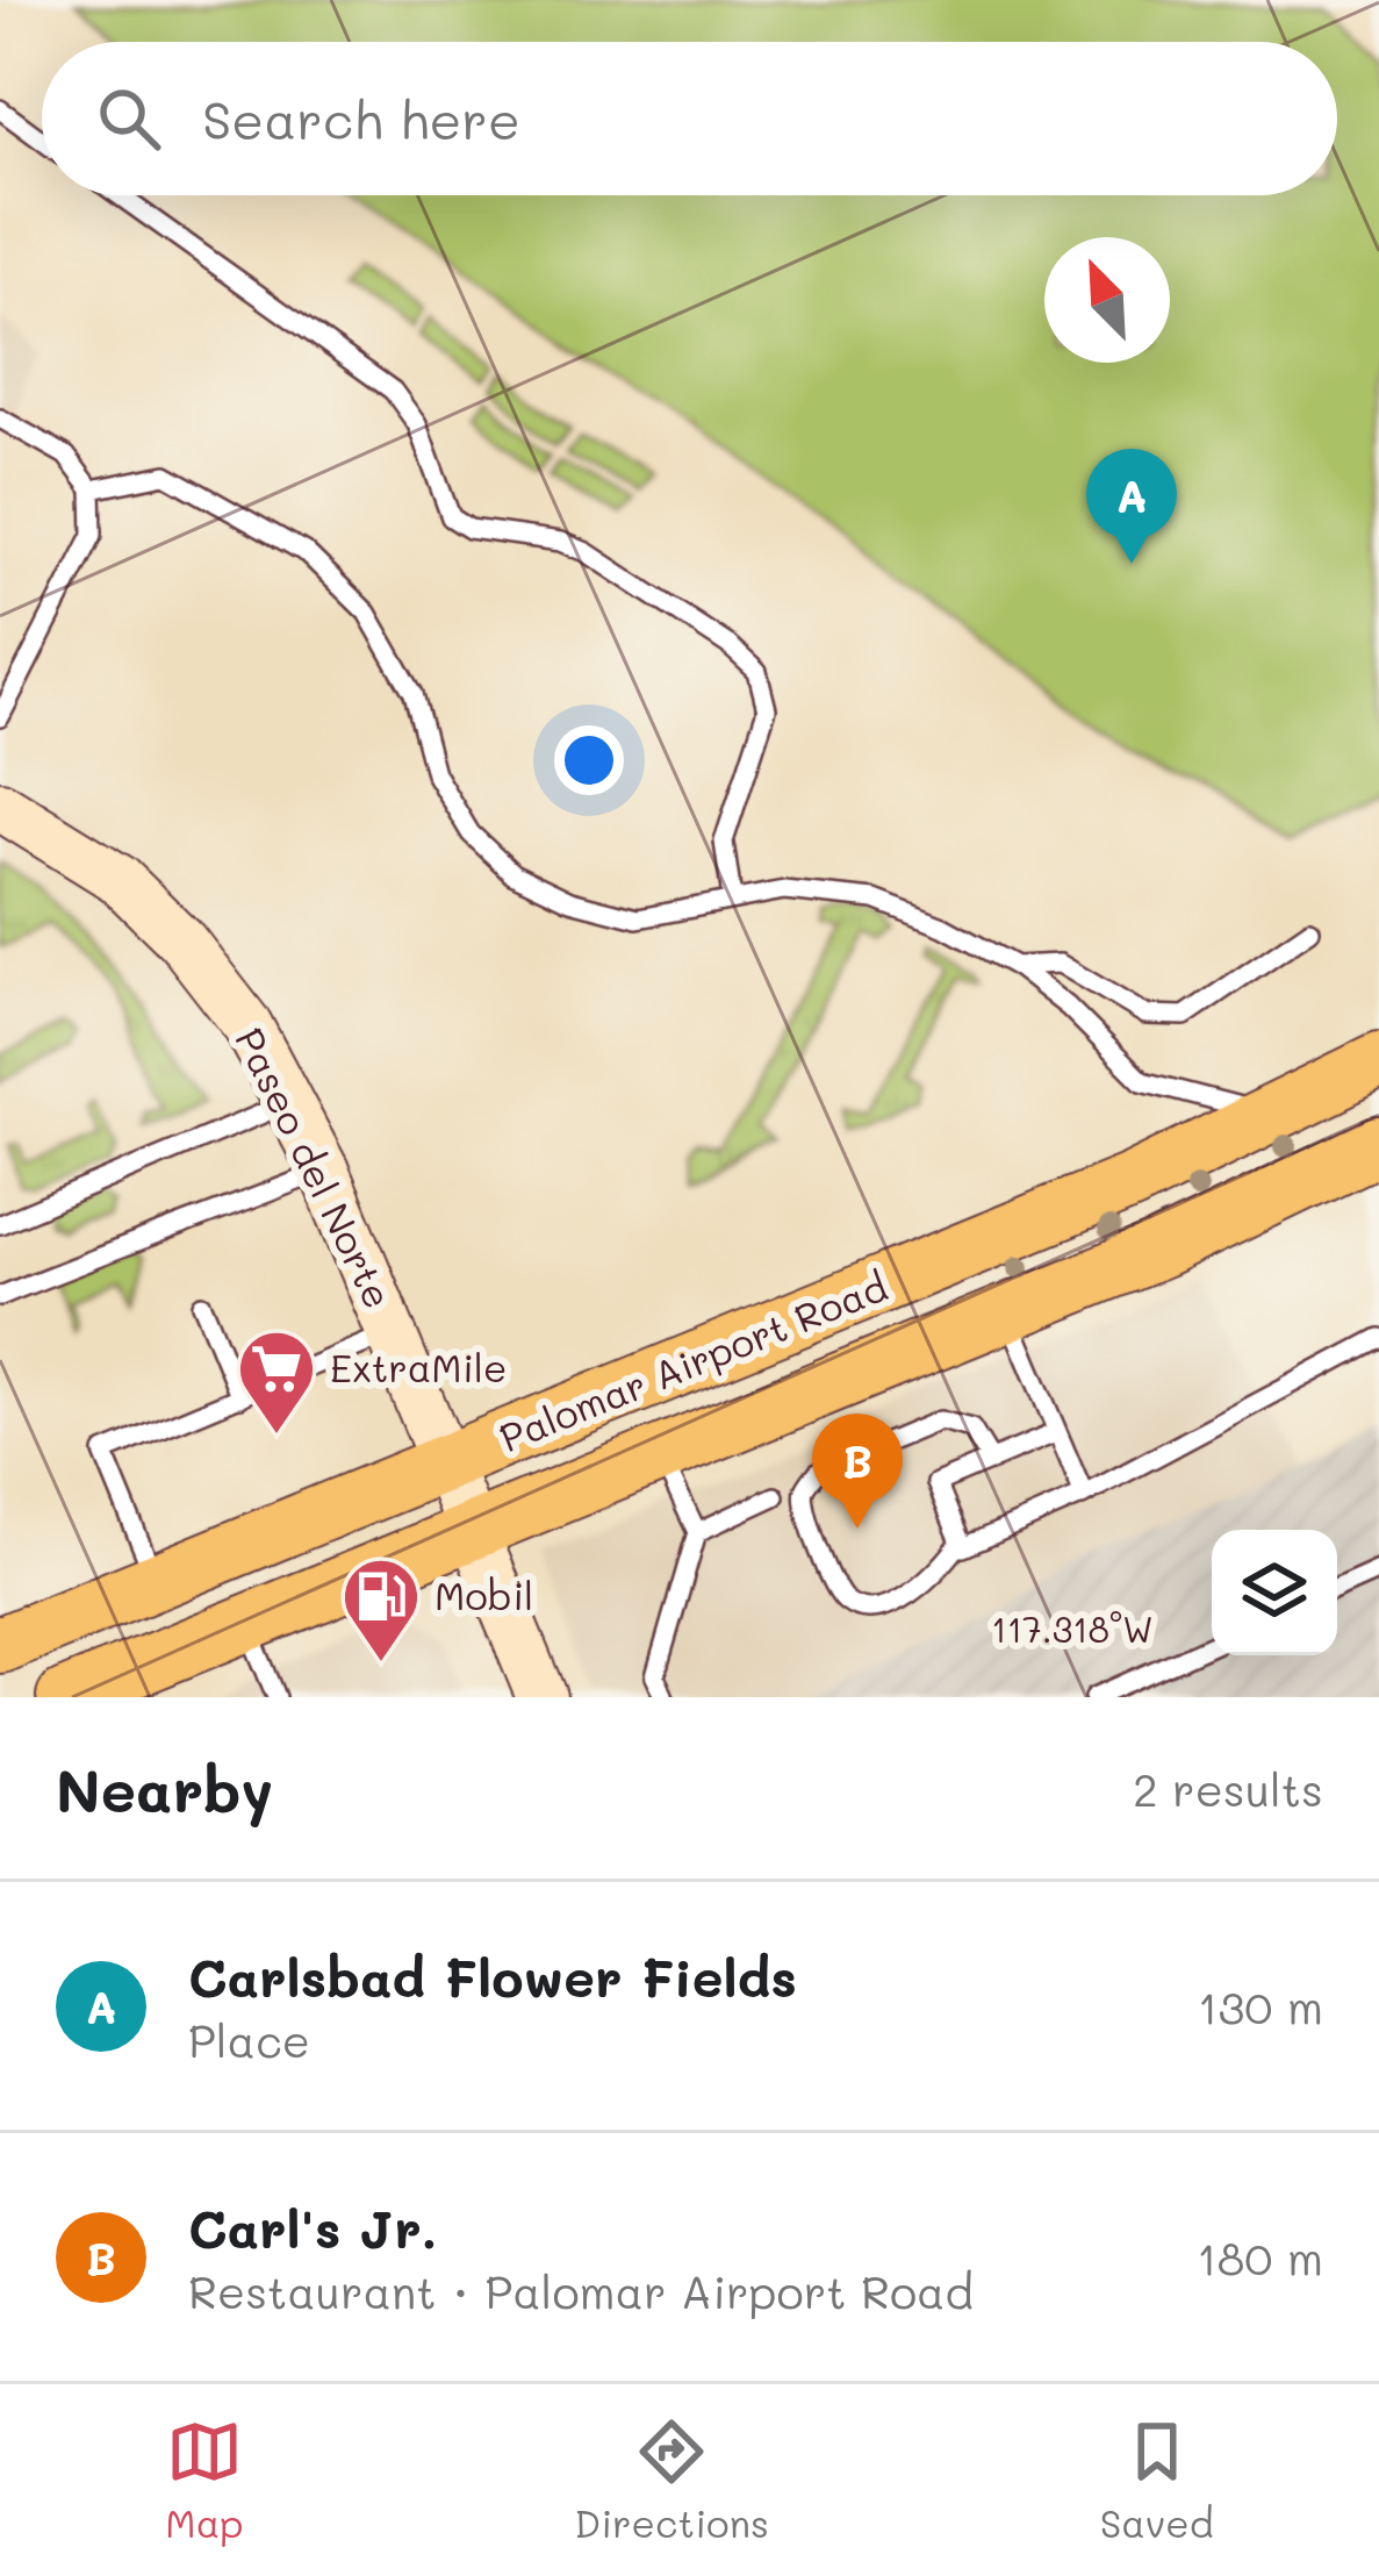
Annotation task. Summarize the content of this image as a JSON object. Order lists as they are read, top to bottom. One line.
{"streets":{"main road":["Paseo del Norte","Palomar Airport Road"]},"crossings":[["Paseo del Norte","Palomar Airport Road"]],"places":{"supermarket":["ExtraMile"],"fuel station":["Mobil"]},"north":"top left","page":{"search":"Search here","pins":["A","B"],"heading":["Nearby","2 results"],"list":[{"mark":"A","name":"Carlsbad Flower Fields","note":"Place","value":"130 m"},{"mark":"B","name":"Carl's Jr.","note":"Restaurant · Palomar Airport Road","value":"180 m"}],"nav":["Map","Directions","Saved"]},"coordinates":["117.318°W"]}
